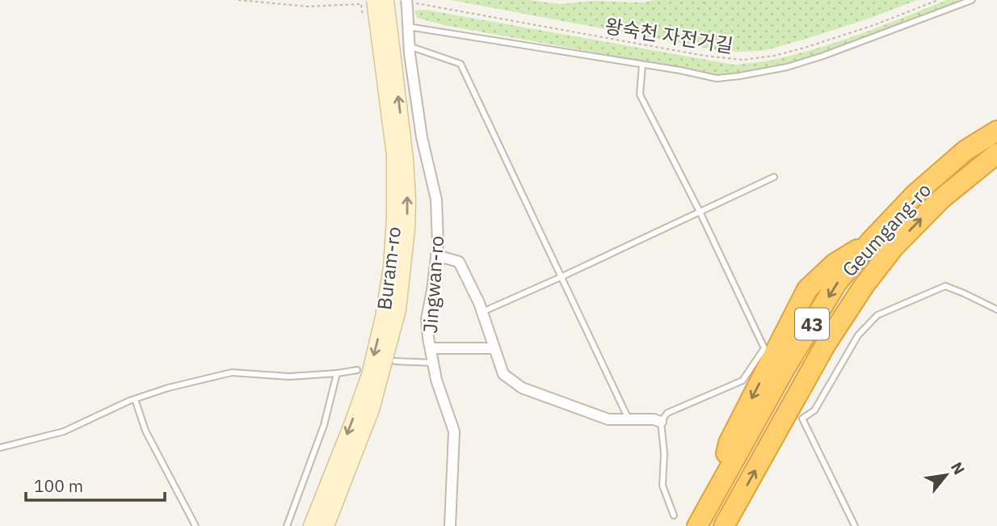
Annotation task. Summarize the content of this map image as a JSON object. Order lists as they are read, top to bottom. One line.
{"streets":{"highway":["Geumgang-ro","43"],"street":["Buram-ro","Jingwan-ro"],"path":["왕숙천 자전거길"]},"scale_bar":"100 m","north":"top right"}
